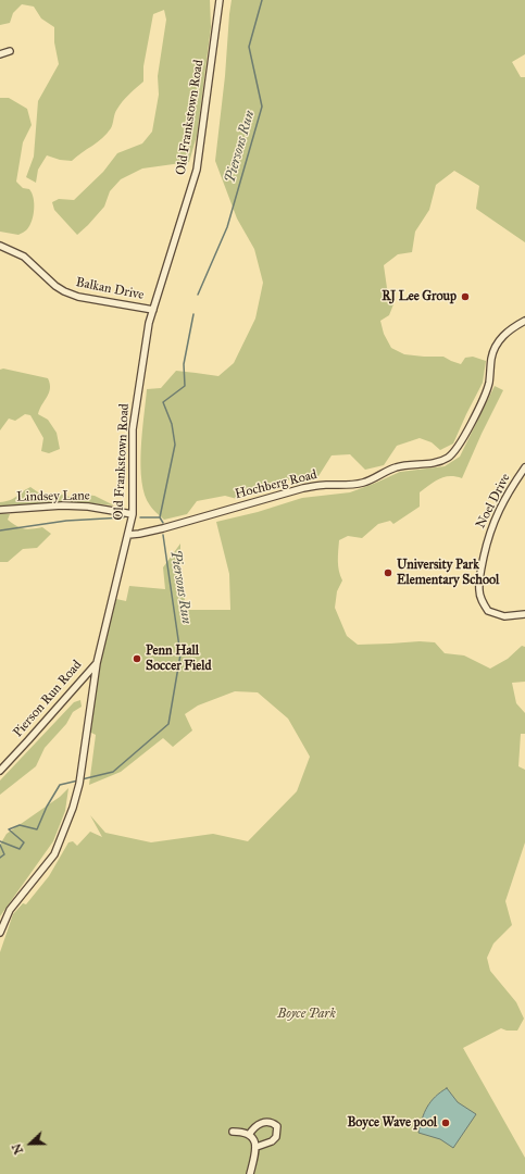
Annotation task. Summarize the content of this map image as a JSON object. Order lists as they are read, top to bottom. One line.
{"streets":{"street":["Old Frankstown Road","Balkan Drive","Hochberg Road","Lindsey Lane","Noel Drive","Pierson Run Road"]},"crossings":[["Old Frankstown Road","Balkan Drive"],["Old Frankstown Road","Hochberg Road"],["Old Frankstown Road","Lindsey Lane"],["Old Frankstown Road","Pierson Run Road"]],"water":["Piersons Run"],"parks":["Boyce Park"],"places":["RJ Lee Group","University Park Elementary School","Penn Hall Soccer Field","Boyce Wave pool"],"north":"left"}
